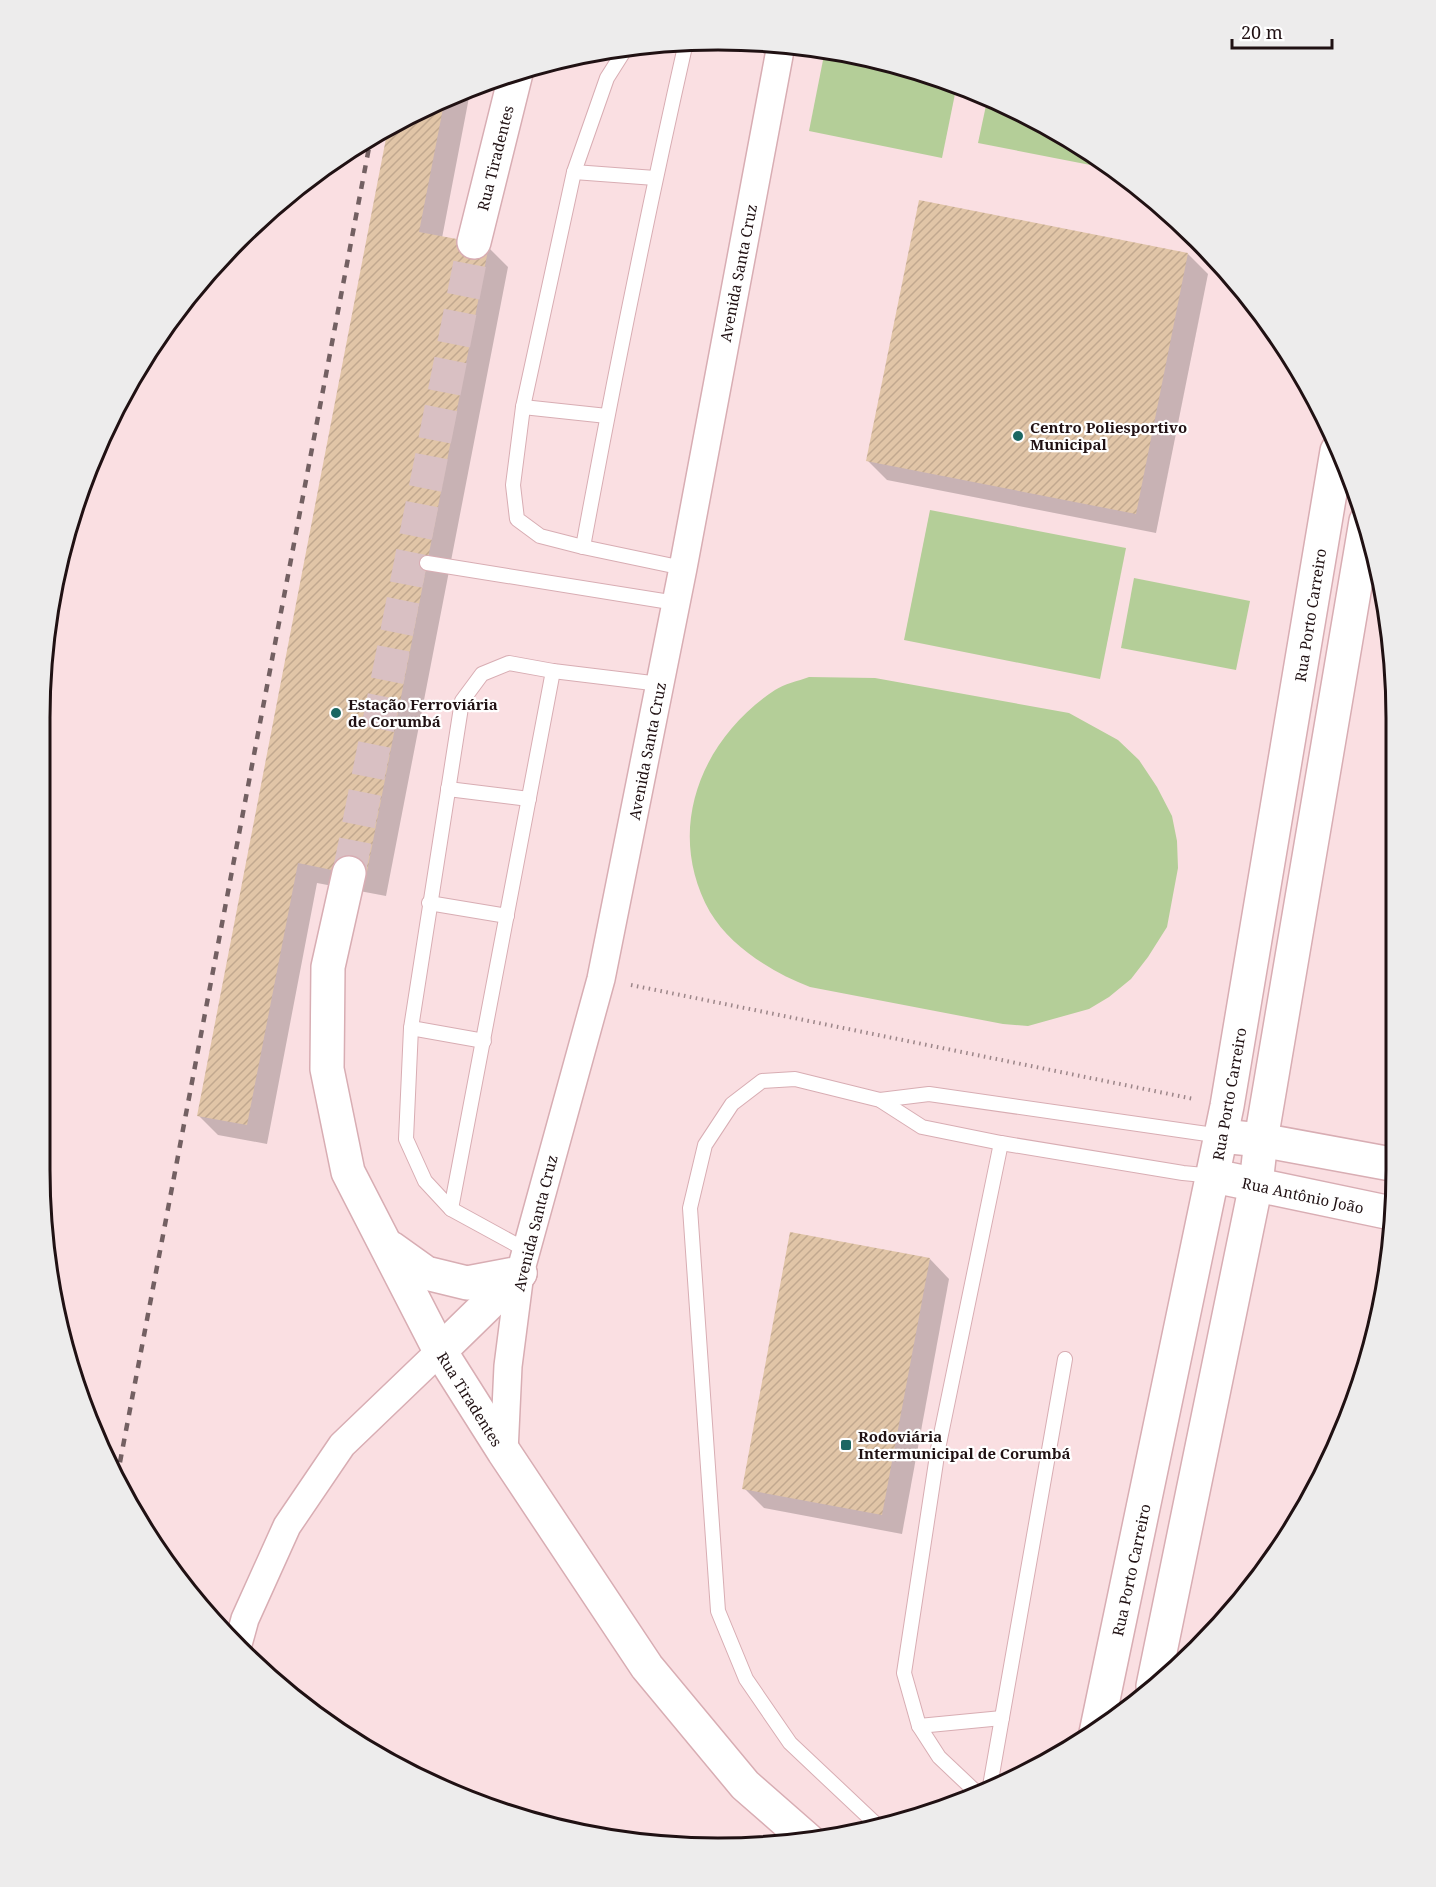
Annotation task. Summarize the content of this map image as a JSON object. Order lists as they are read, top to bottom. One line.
{"streets":{"main road":["Rua Tiradentes","Rua Porto Carreiro","Rua Antônio João"],"street":["Avenida Santa Cruz"]},"crossings":[["Rua Tiradentes","Avenida Santa Cruz"],["Rua Porto Carreiro","Rua Antônio João"]],"places":{"other":["Centro Poliesportivo Municipal","Estação Ferroviária de Corumbá"],"transit":["Rodoviária Intermunicipal de Corumbá"]},"scale_bar":"20 m"}
